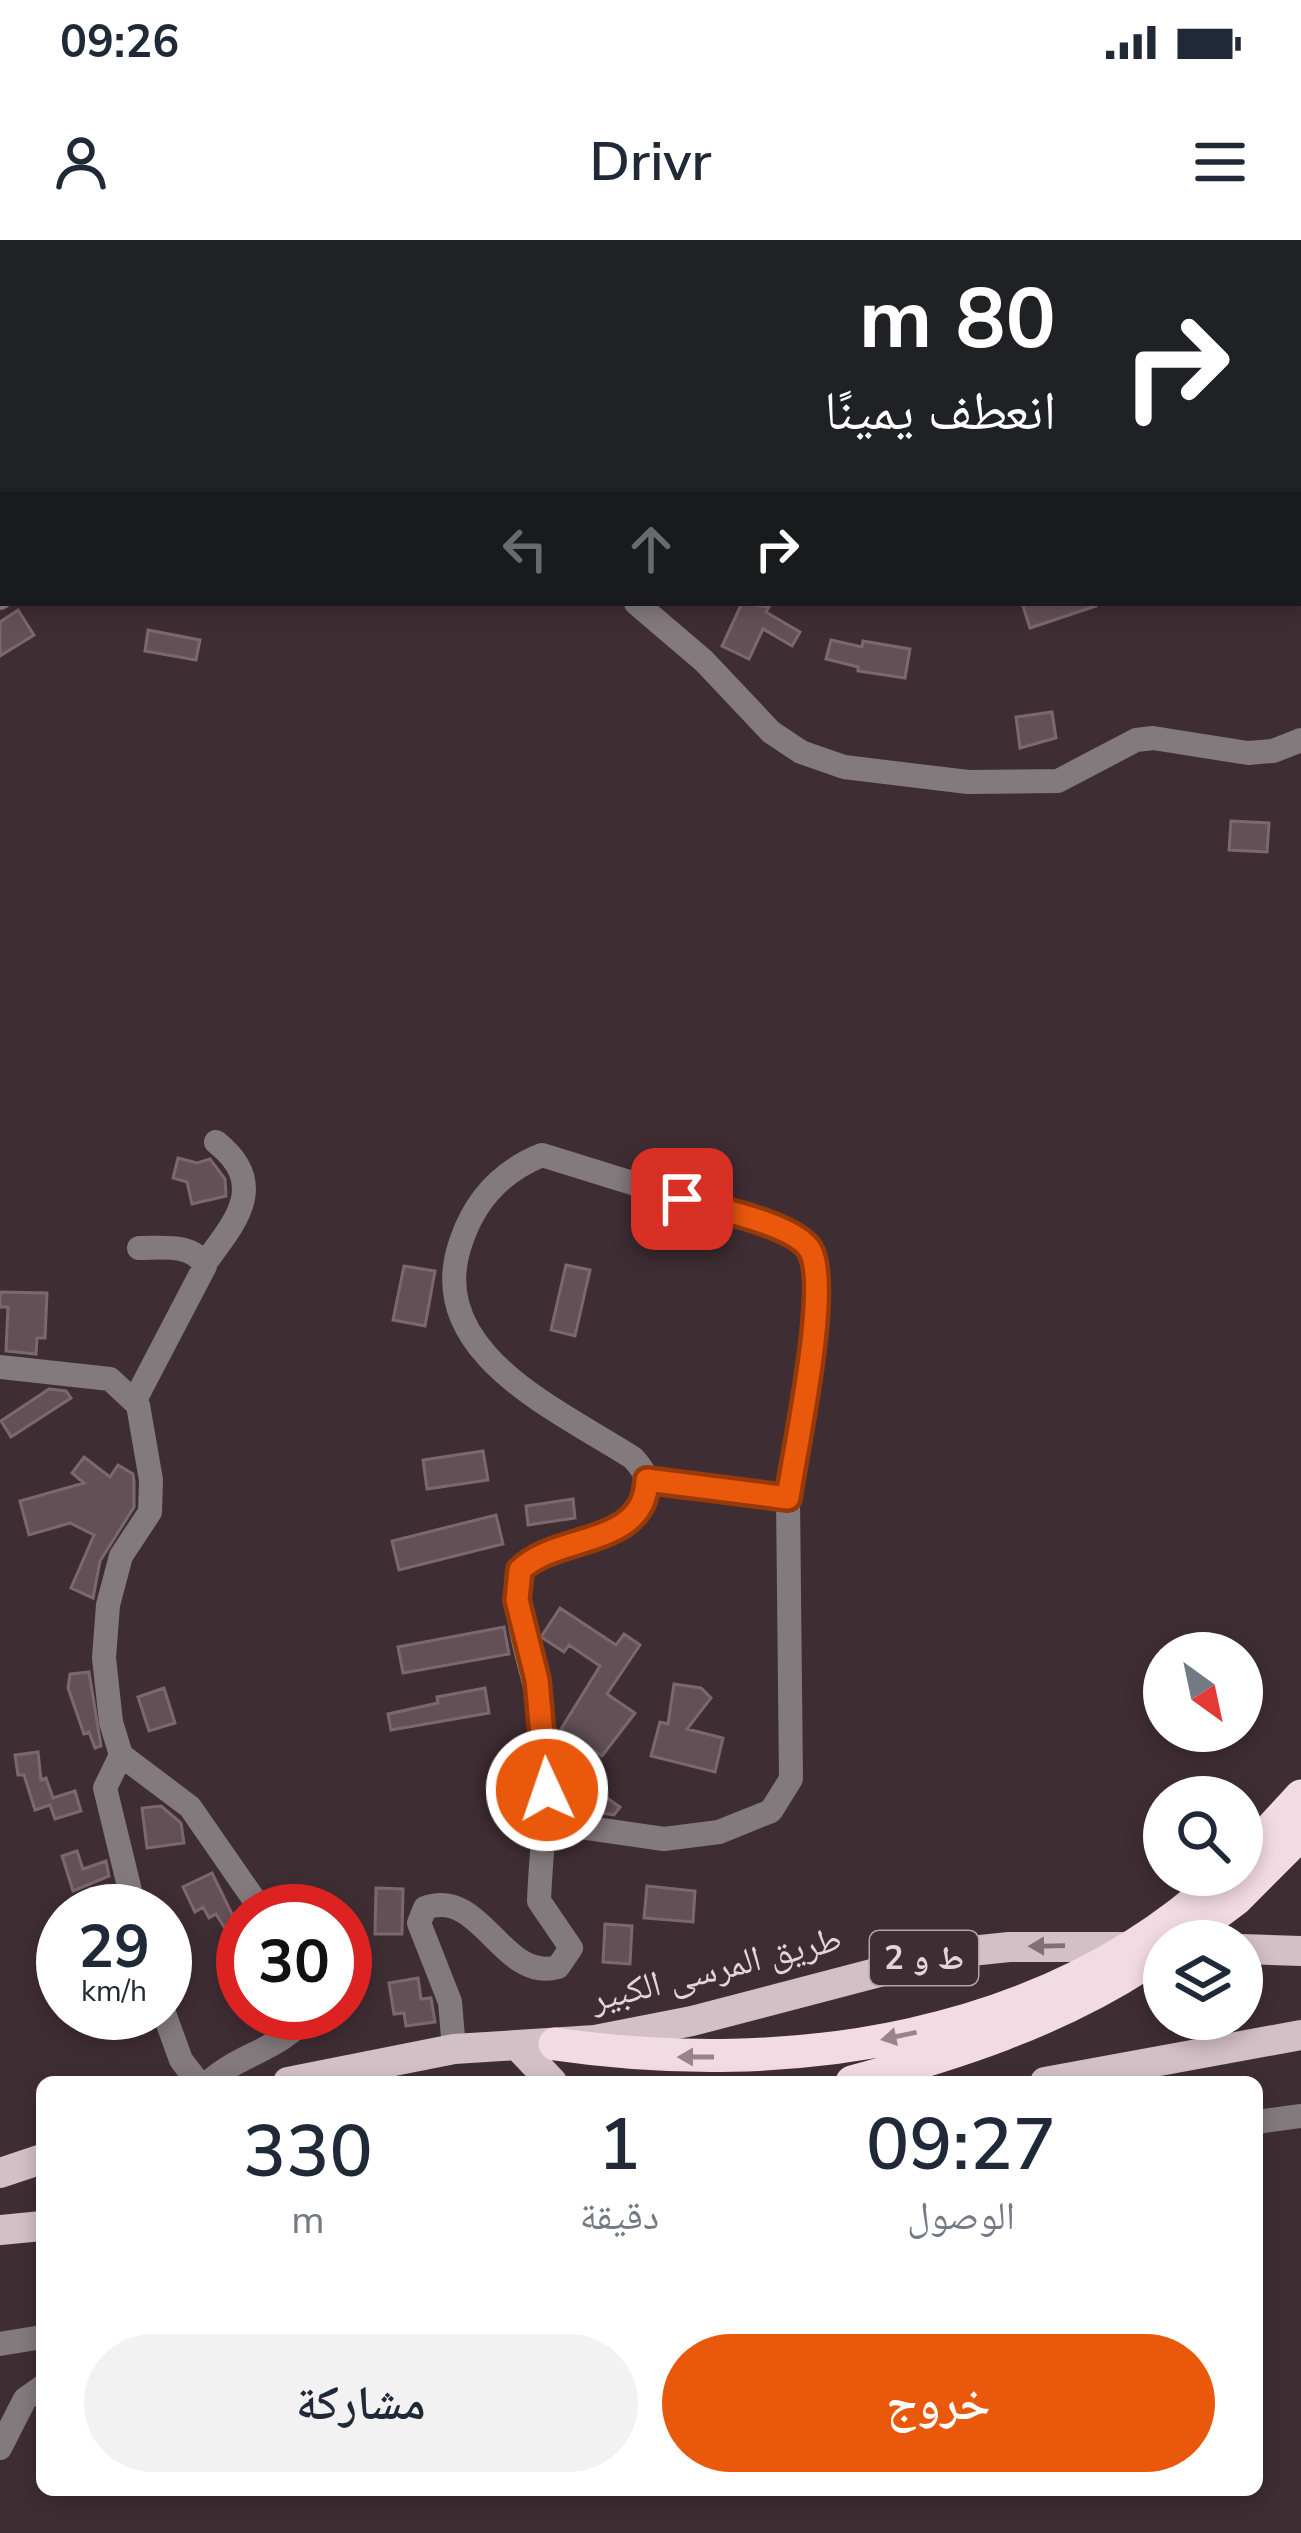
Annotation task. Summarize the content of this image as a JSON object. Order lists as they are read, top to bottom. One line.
{"streets":{"main road":["ط و 2","طريق المرسى الكبير"]},"one_way":["طريق المرسى الكبير"],"north":"bottom right","page":{"status":"09:26","header":"Drivr","turn":["80 m","انعطف يمينًا"],"speed":"29 km/h","limit":"30","eta":["09:27","الوصول","1","دقيقة","330","m"],"buttons":["خروج","مشاركة"]}}
